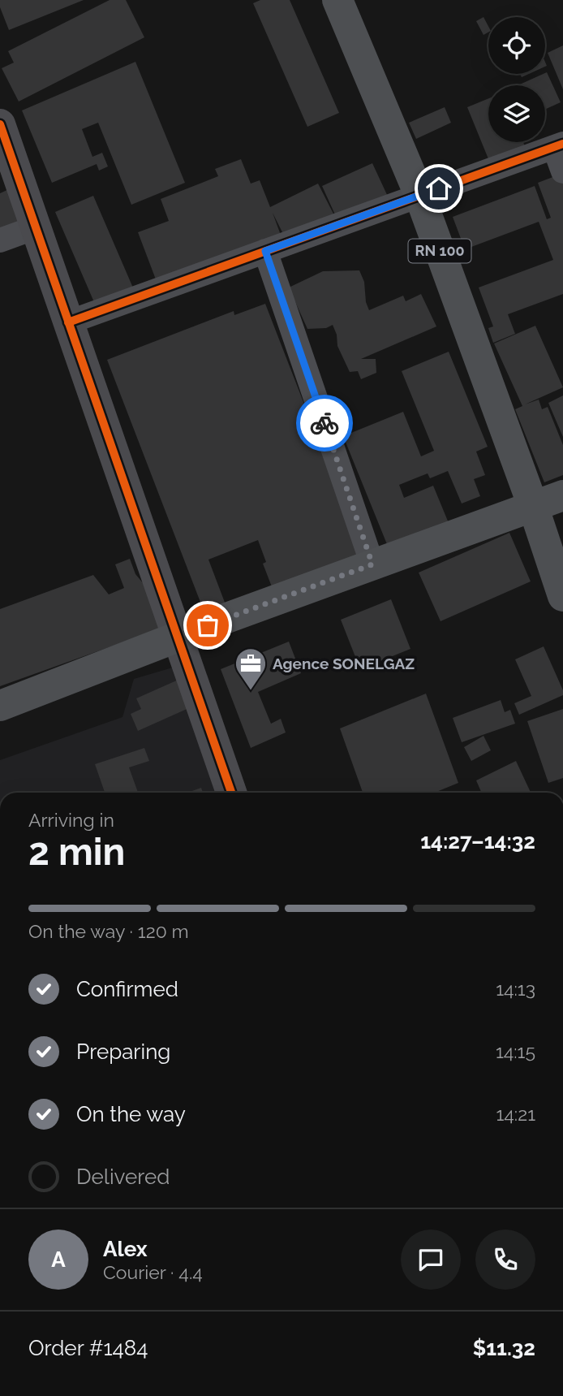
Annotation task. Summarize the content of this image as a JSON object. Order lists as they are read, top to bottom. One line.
{"streets":{"main road":["RN 100"]},"places":{"office":["Agence SONELGAZ"]},"page":{"heading":["2 min","Arriving in","14:27–14:32"],"panel":["Alex","Courier · 4.4","Order #1484","$11.32"],"bar":"On the way · 120 m","list":[["Confirmed","14:13"],["Preparing","14:15"],["On the way","14:21"],"Delivered"],"round":"A"}}
